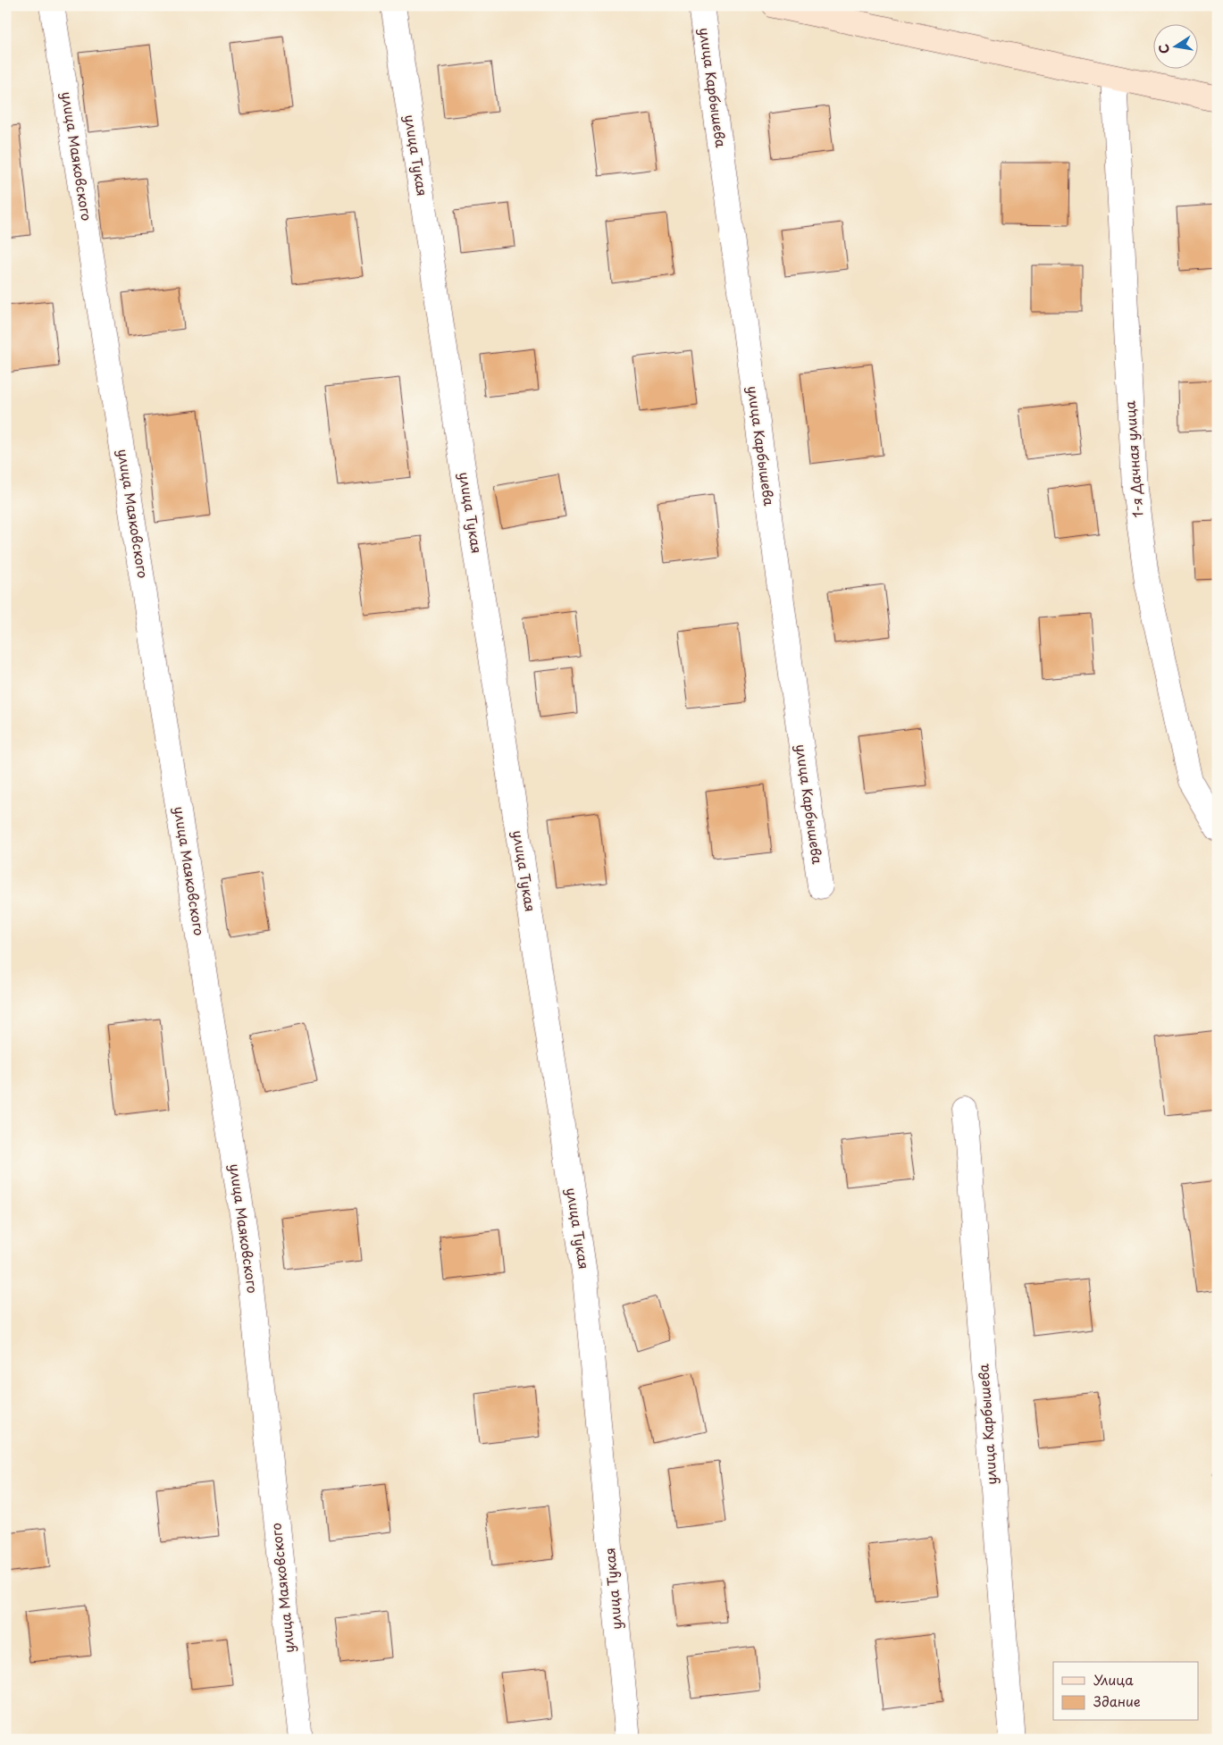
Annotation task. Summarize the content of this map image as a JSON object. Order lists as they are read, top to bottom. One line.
{"streets":{"street":["улица Карбышева","улица Тукая","улица Маяковского","1-я Дачная улица"]},"legend":["Улица","Здание"],"north":"left"}
